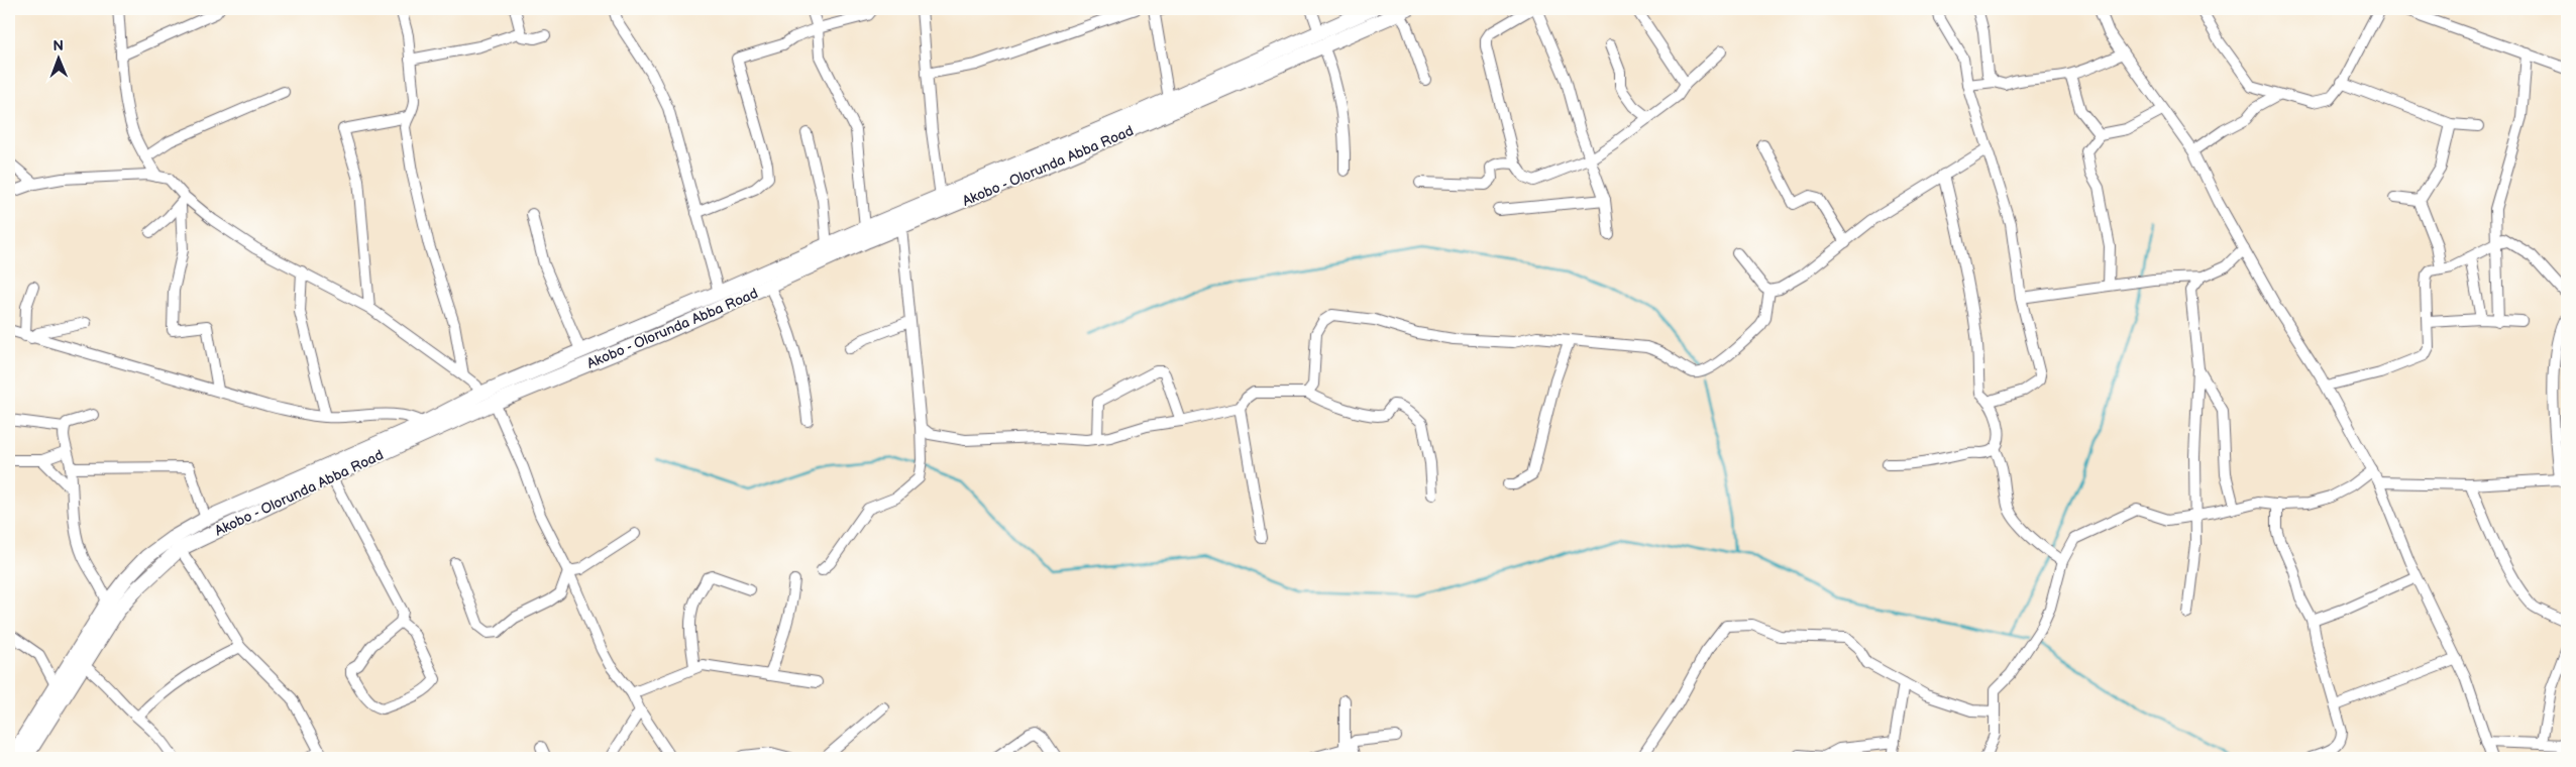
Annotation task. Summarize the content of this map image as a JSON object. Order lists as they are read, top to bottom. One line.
{"streets":{"main road":["Akobo - Olorunda Abba Road"]},"north":"top"}
